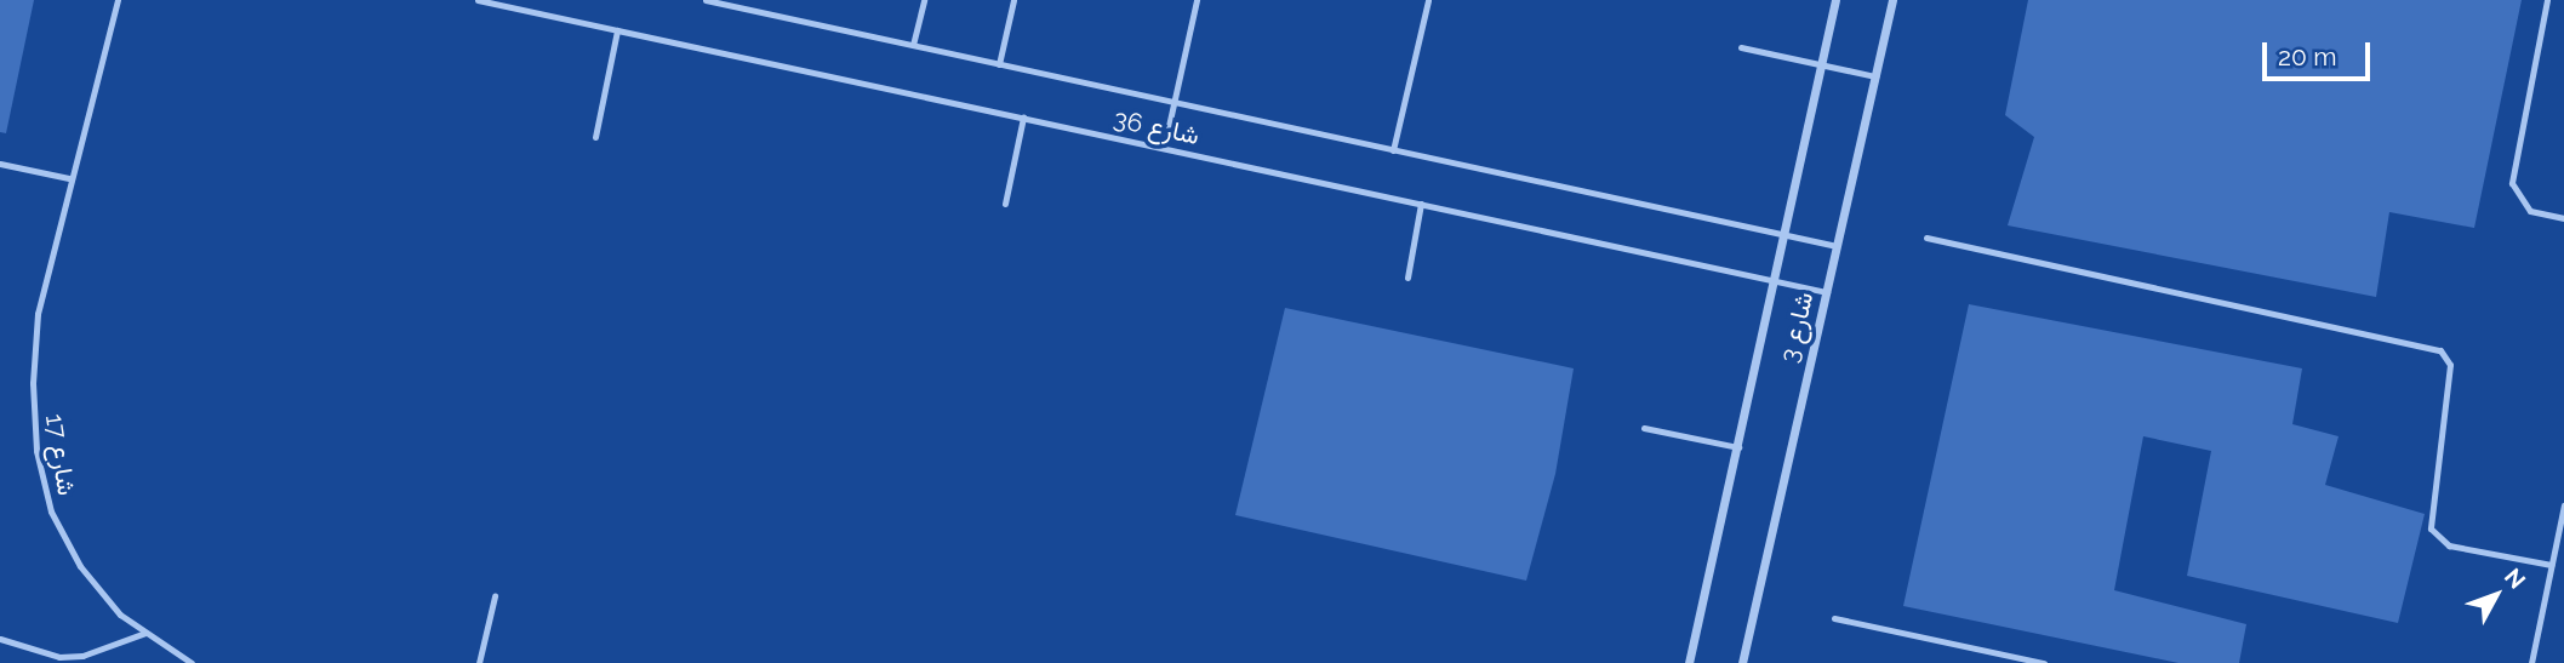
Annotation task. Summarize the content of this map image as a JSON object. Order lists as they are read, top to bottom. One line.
{"streets":{"street":["شارع 3"],"lane":["شارع 36","شارع 17"]},"crossings":[["شارع 36","شارع 3"]],"scale_bar":"20 m","north":"top right"}
